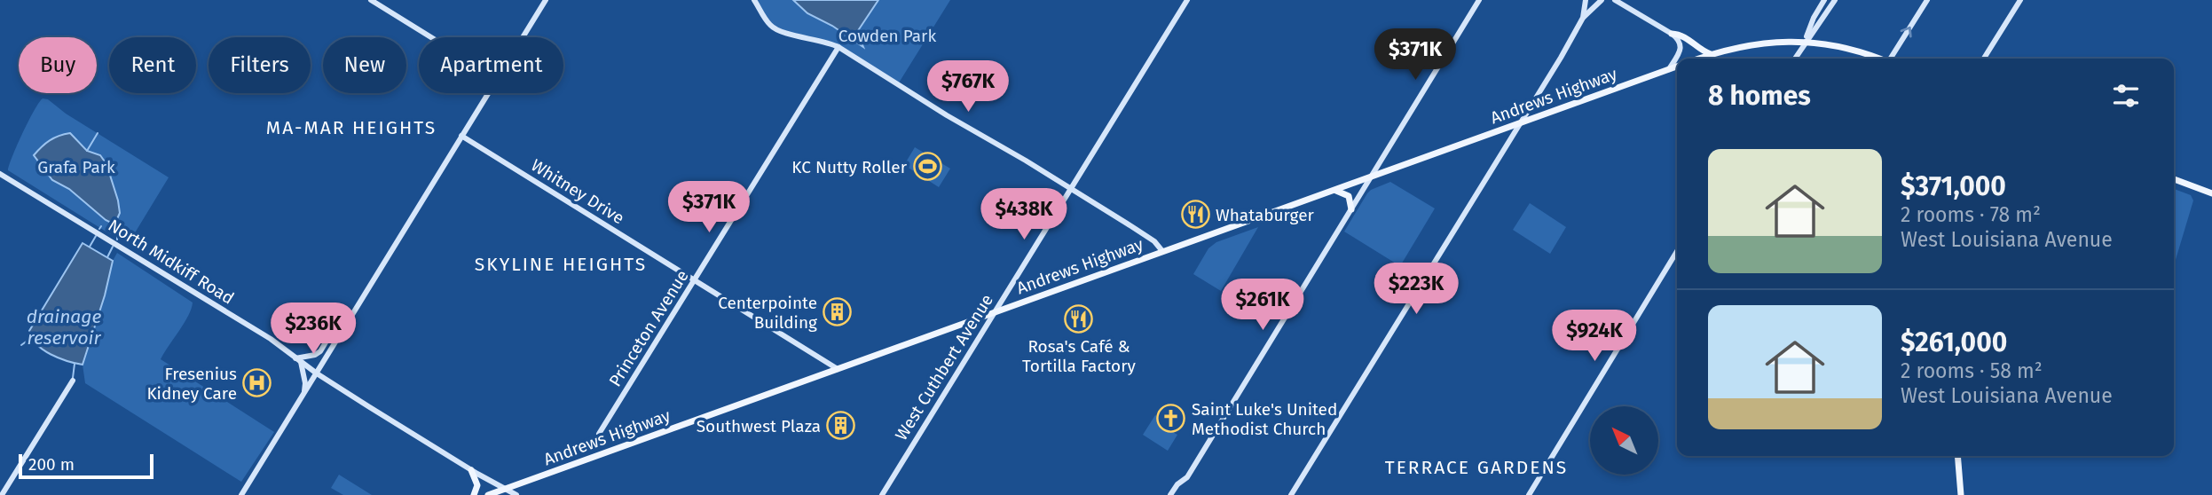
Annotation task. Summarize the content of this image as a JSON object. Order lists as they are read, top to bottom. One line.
{"streets":{"main road":["Andrews Highway"],"street":["Whitney Drive","North Midkiff Road","Princeton Avenue","West Cuthbert Avenue"]},"crossings":[["Andrews Highway","Whitney Drive"],["Andrews Highway","North Midkiff Road"],["Andrews Highway","West Cuthbert Avenue"],["Whitney Drive","Princeton Avenue"]],"districts":["MA-MAR HEIGHTS","SKYLINE HEIGHTS","TERRACE GARDENS"],"water":["drainage reservoir"],"parks":["Cowden Park","Grafa Park"],"places":{"sports":["KC Nutty Roller"],"restaurant":["Whataburger","Rosa's Café & Tortilla Factory"],"building":["Centerpointe Building","Southwest Plaza"],"hospital":["Fresenius Kidney Care"],"church":["Saint Luke's United Methodist Church"]},"scale_bar":"200 m","north":"top left","page":{"price":["$371K","$767K","$371K","$438K","$223K","$261K","$236K","$924K"],"chip":["Buy","Rent","Filters","New","Apartment"],"heading":"8 homes","list":[{"name":"$371,000","note":"2 rooms · 78 m² · West Louisiana Avenue"},{"name":"$261,000","note":"2 rooms · 58 m² · West Louisiana Avenue"}],"scale":"200 m"}}
